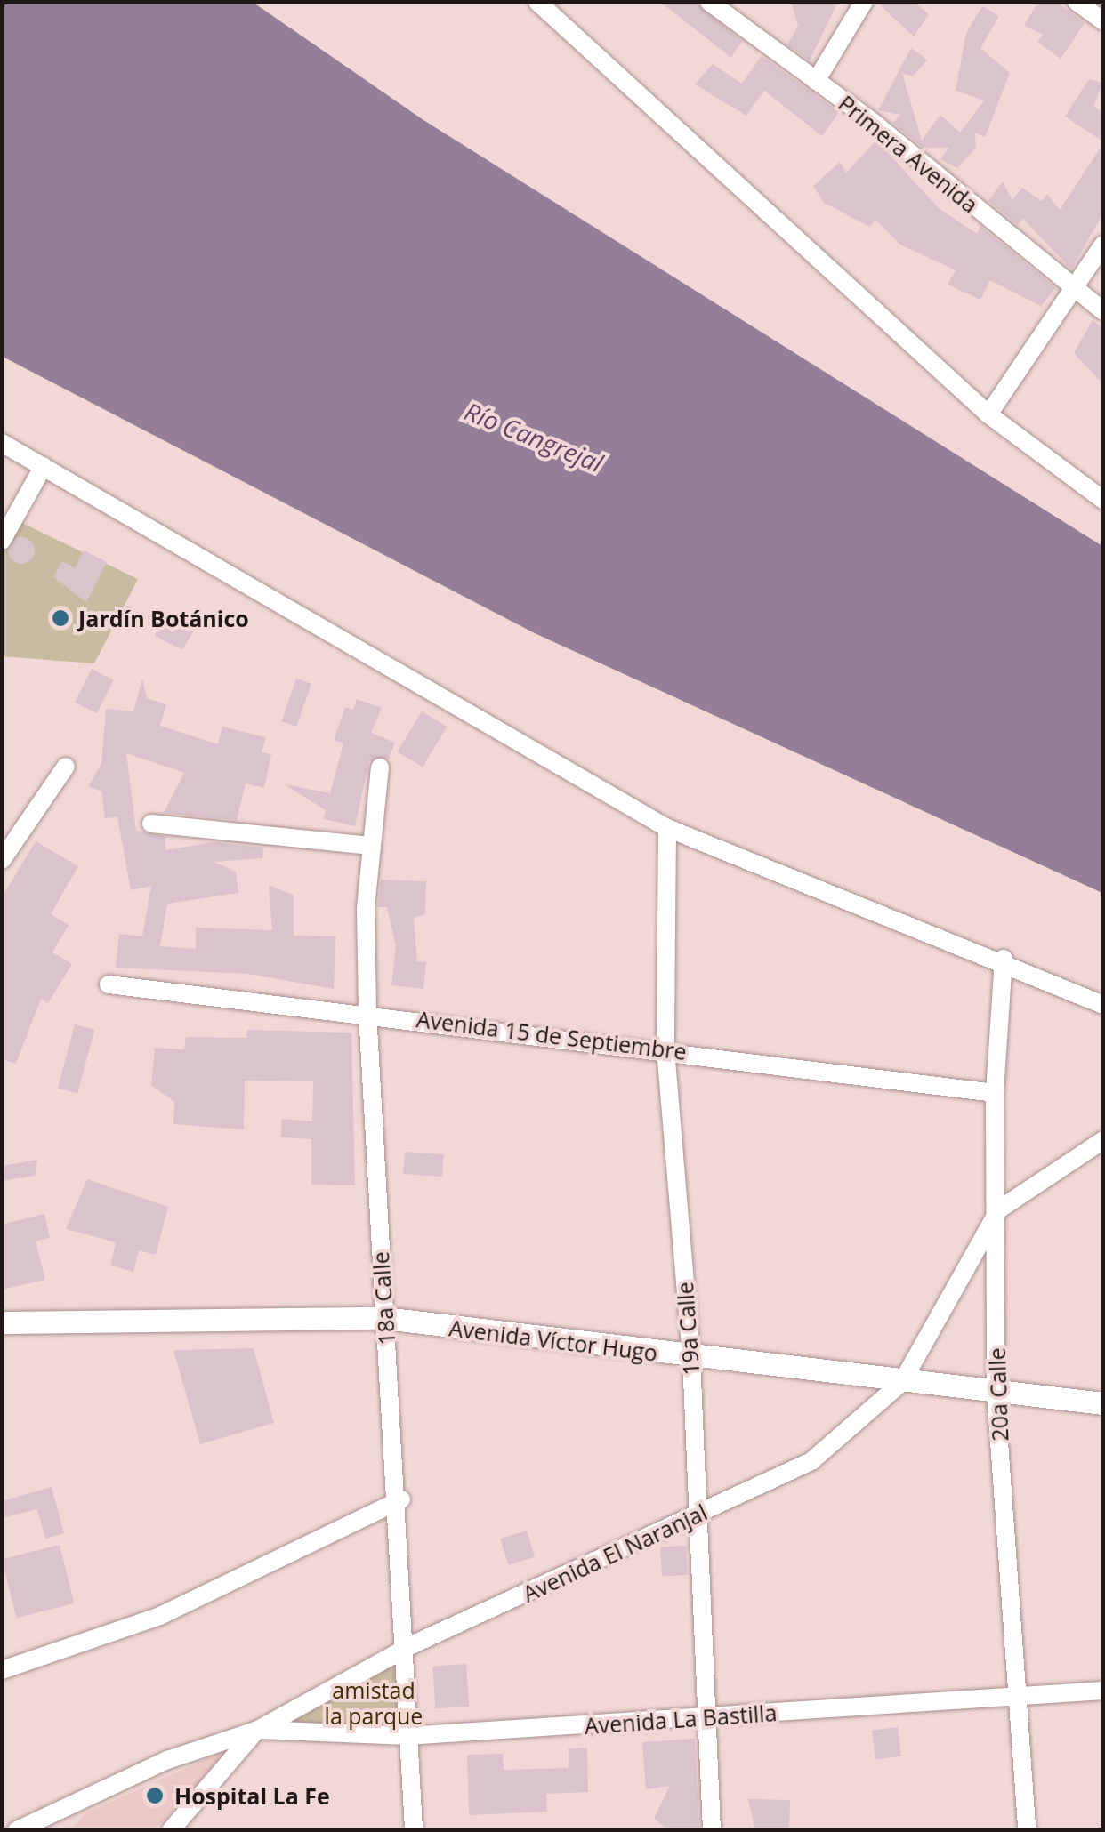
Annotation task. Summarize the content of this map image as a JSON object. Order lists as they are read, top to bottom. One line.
{"streets":{"street":["Primera Avenida","Avenida 15 de Septiembre","18a Calle","19a Calle","Avenida Víctor Hugo","20a Calle","Avenida El Naranjal","Avenida La Bastilla"]},"crossings":[["Avenida 15 de Septiembre","18a Calle"],["Avenida 15 de Septiembre","19a Calle"],["Avenida 15 de Septiembre","20a Calle"],["18a Calle","Avenida Víctor Hugo"],["18a Calle","Avenida El Naranjal"],["18a Calle","Avenida La Bastilla"],["19a Calle","Avenida Víctor Hugo"],["19a Calle","Avenida El Naranjal"],["19a Calle","Avenida La Bastilla"],["Avenida Víctor Hugo","20a Calle"],["Avenida Víctor Hugo","Avenida El Naranjal"],["20a Calle","Avenida El Naranjal"],["20a Calle","Avenida La Bastilla"],["Avenida El Naranjal","Avenida La Bastilla"]],"water":["Río Cangrejal"],"parks":["amistad la parque"],"places":["Jardín Botánico","Hospital La Fe"]}
